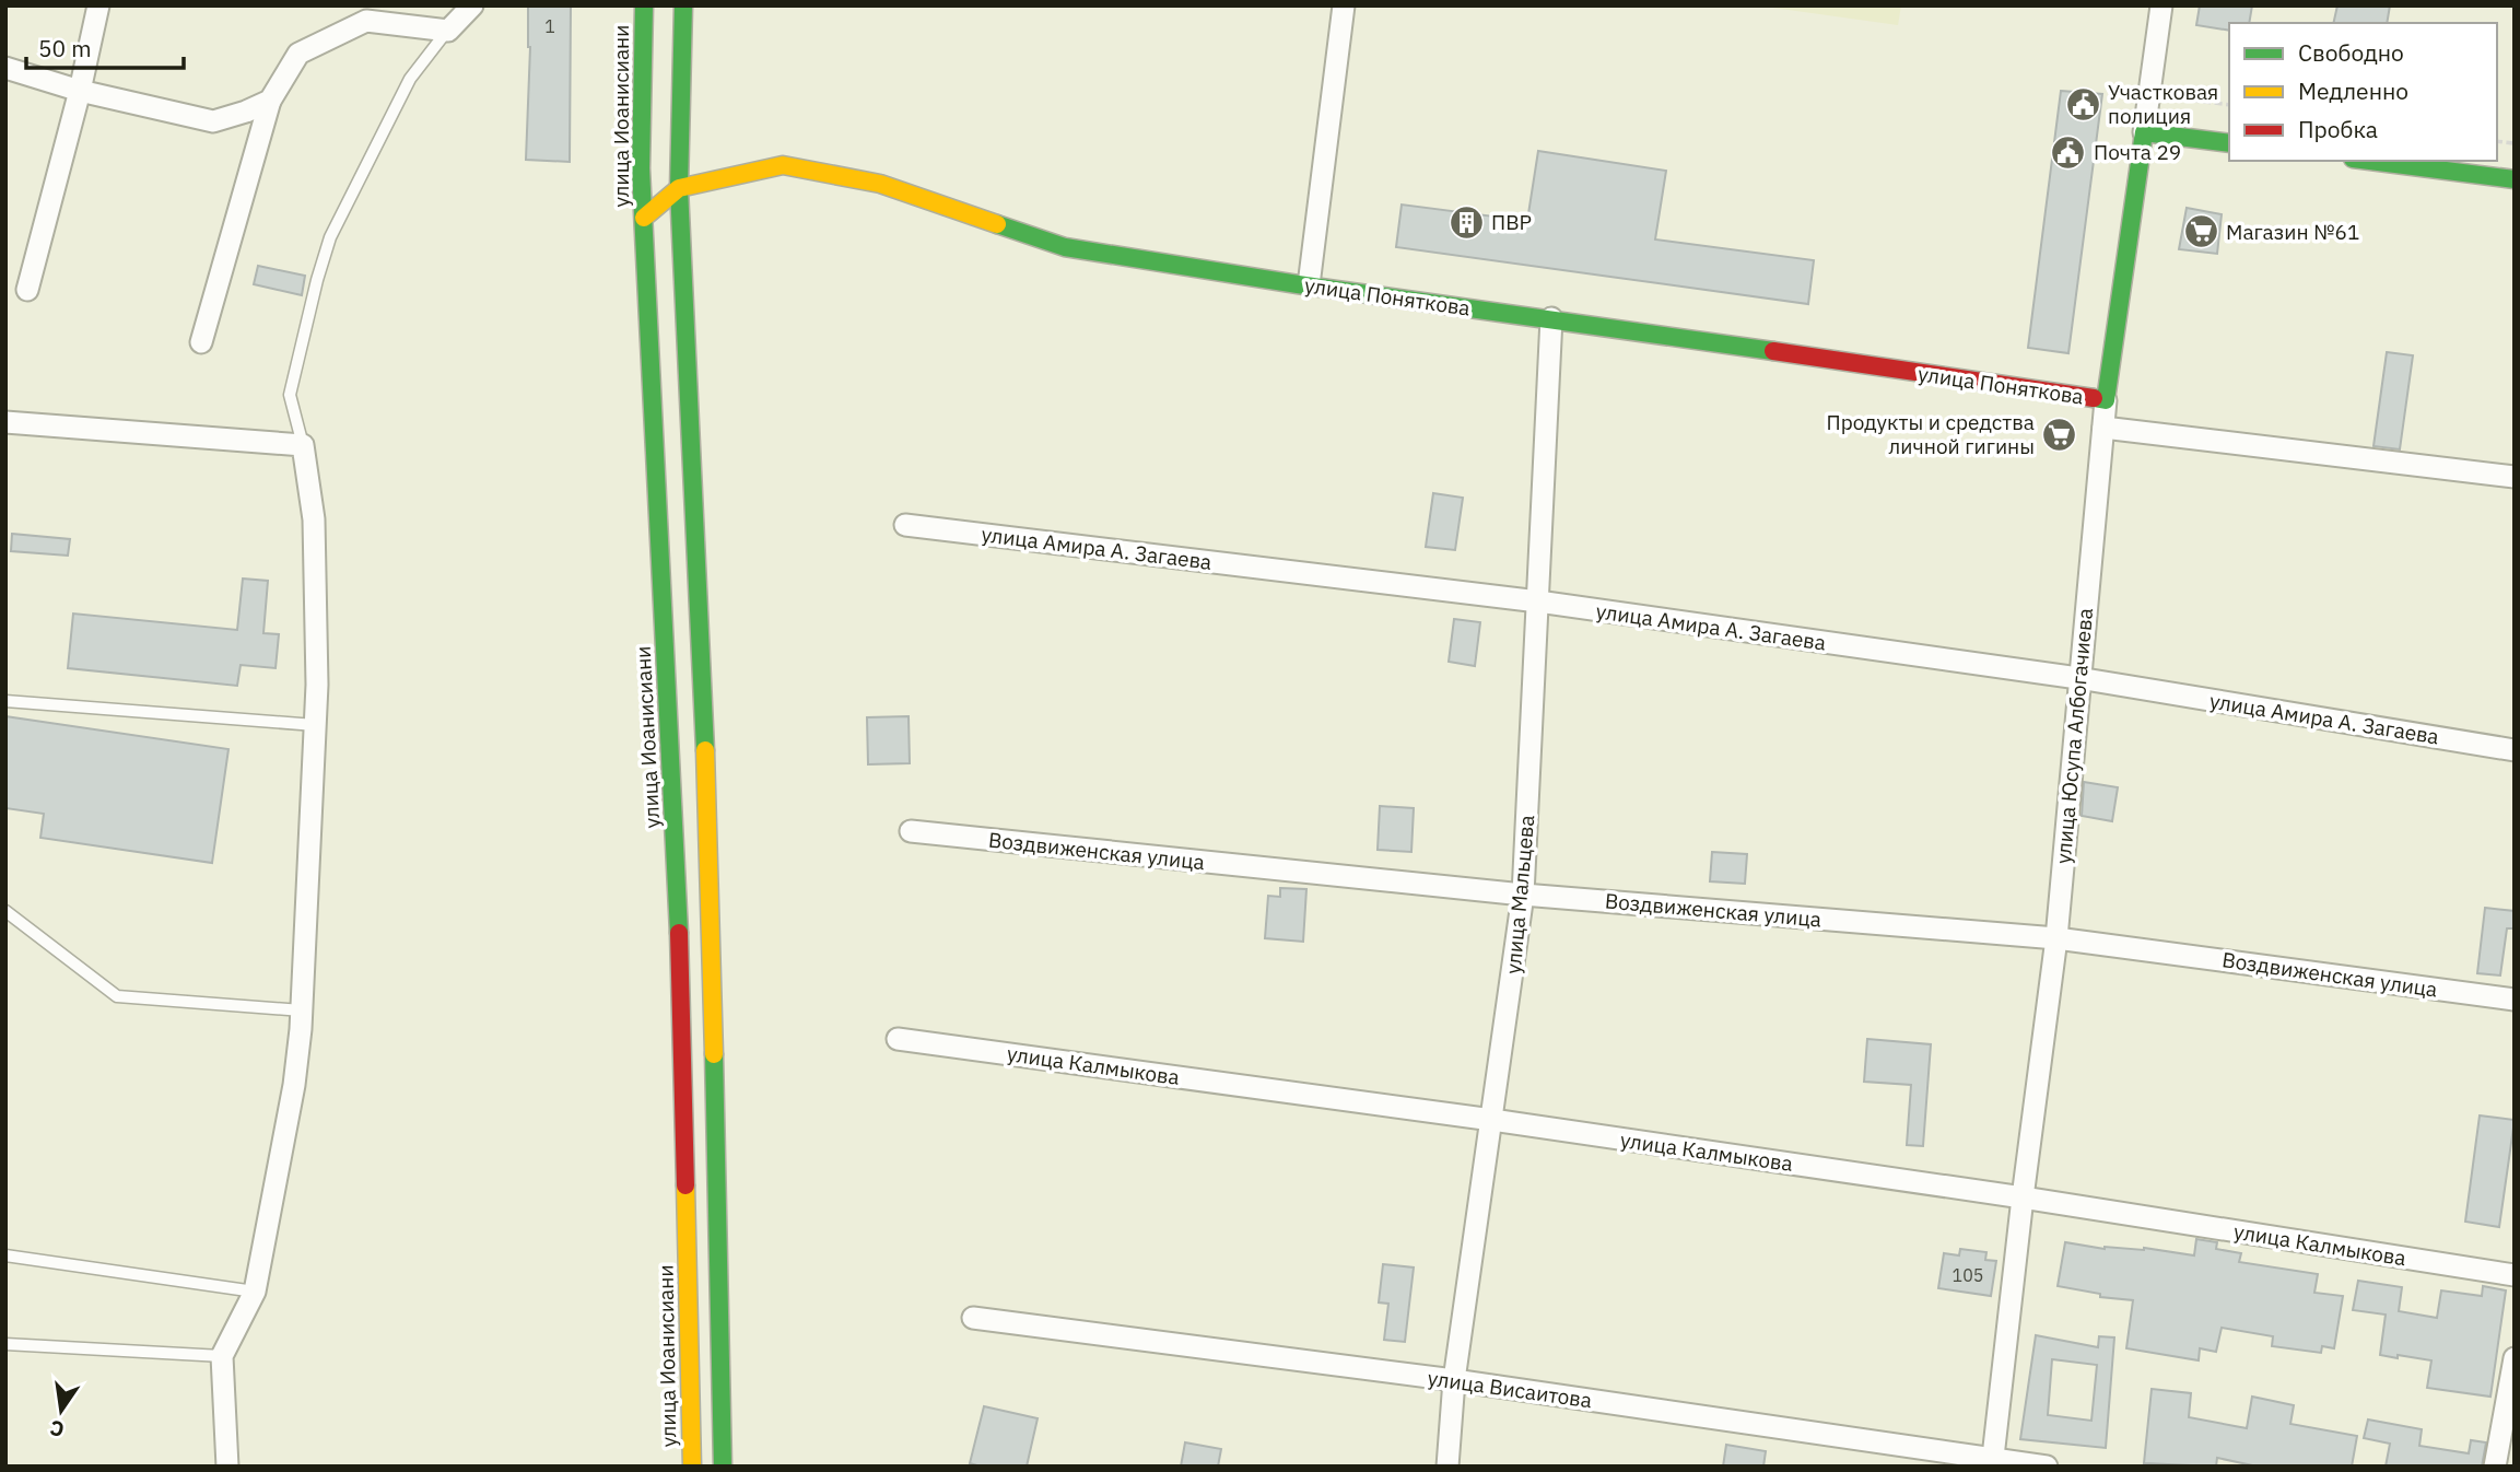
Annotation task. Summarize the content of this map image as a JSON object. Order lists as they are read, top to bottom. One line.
{"streets":{"main road":["улица Иоанисиани","улица Поняткова","улица Юсупа Албогачиева"],"street":["улица Амира А. Загаева","Воздвиженская улица","улица Мальцева","улица Калмыкова","улица Висаитова"]},"crossings":[["улица Иоанисиани","улица Поняткова"],["улица Поняткова","улица Юсупа Албогачиева"],["улица Поняткова","улица Мальцева"],["улица Амира А. Загаева","улица Юсупа Албогачиева"],["улица Амира А. Загаева","улица Мальцева"],["улица Юсупа Албогачиева","Воздвиженская улица"],["улица Юсупа Албогачиева","улица Калмыкова"],["улица Юсупа Албогачиева","улица Висаитова"],["Воздвиженская улица","улица Мальцева"],["улица Мальцева","улица Калмыкова"],["улица Мальцева","улица Висаитова"]],"places":{"public building":["Участковая полиция","Почта 29"],"building":["ПВР"],"supermarket":["Магазин №61","Продукты и средства личной гигины"]},"house_numbers":["1","105"],"legend":["Свободно","Медленно","Пробка"],"scale_bar":"50 m","north":"bottom"}
